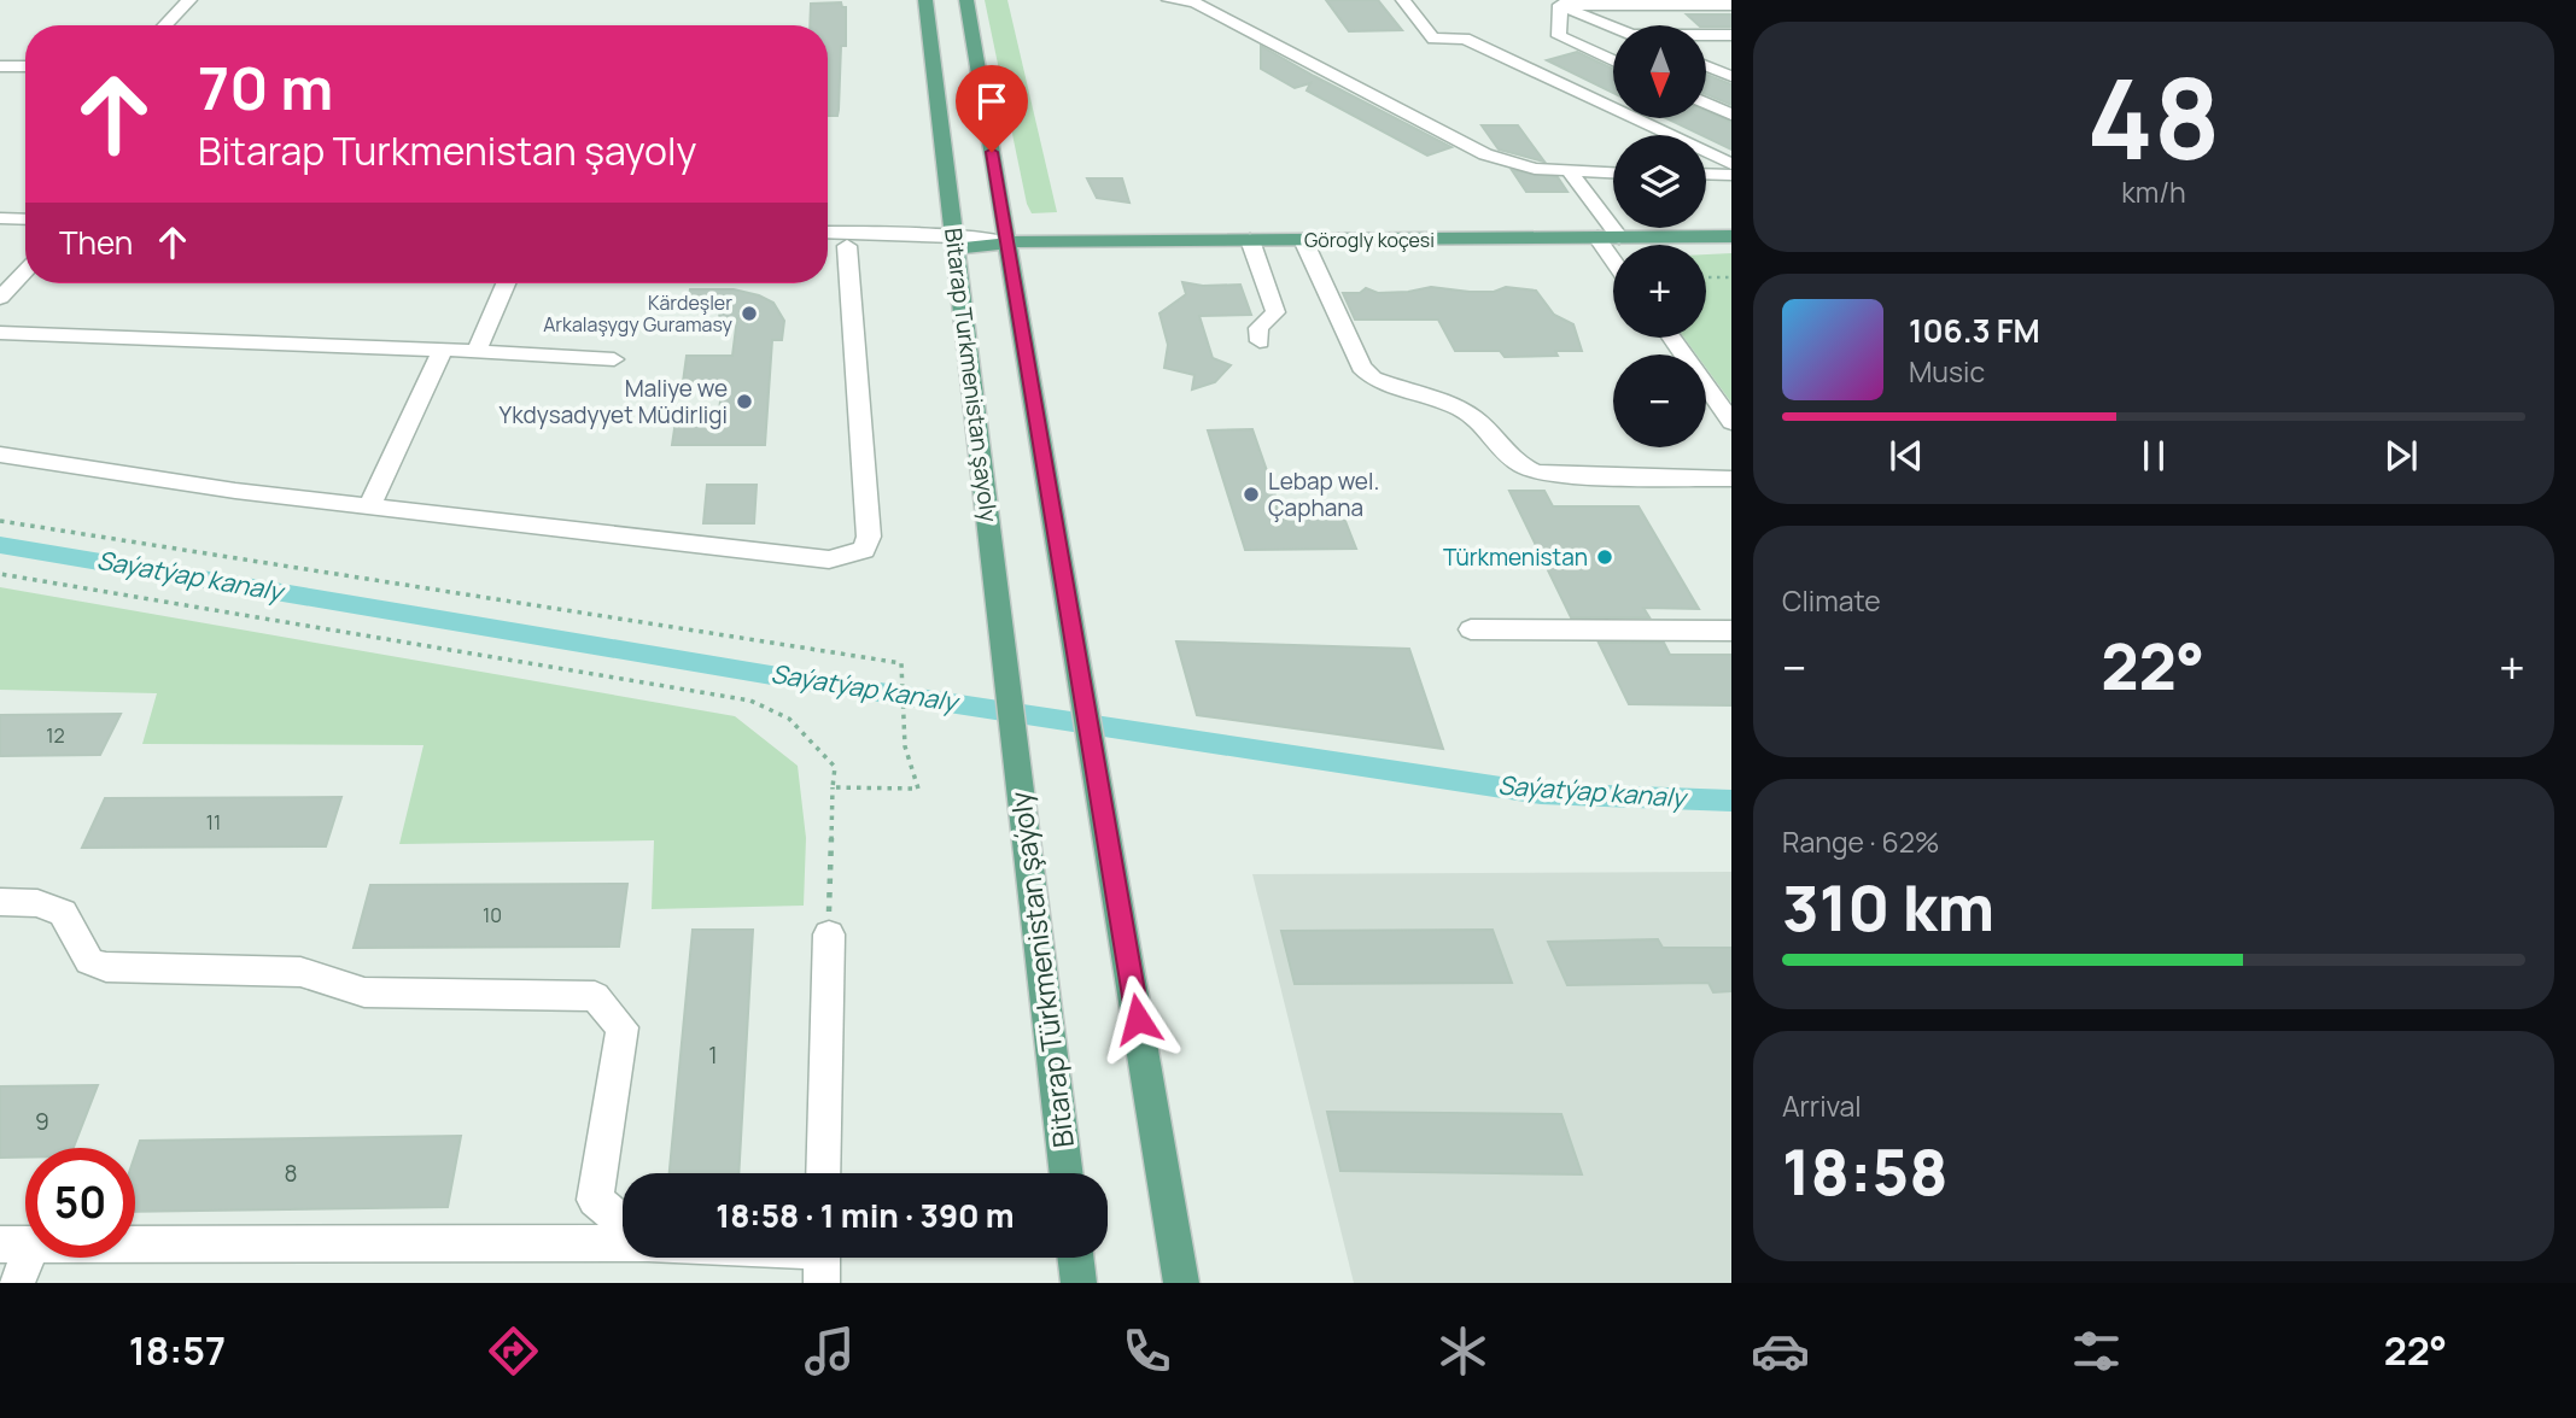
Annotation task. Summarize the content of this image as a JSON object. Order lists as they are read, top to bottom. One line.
{"streets":{"main road":["Görogly koçesi","Bitarap Turkmenistan şayoly","Bitarap Türkmenistan şaýoly"]},"crossings":[["Görogly koçesi","Bitarap Turkmenistan şayoly"],["Bitarap Turkmenistan şayoly","Bitarap Türkmenistan şaýoly"]],"water":["Saýatýap kanaly"],"places":["Kärdeşler Arkalaşygy Guramasy","Maliye we Ykdysadyyet Müdirligi","Lebap wel. Çaphana","Türkmenistan"],"house_numbers":["12","11","10","1","9","8"],"north":"bottom","page":{"tile":[["48","km/h"],"Climate",["Range · 62%","310 km"],["Arrival","18:58"]],"map_buttons":["+","−"],"turn":["70 m","Bitarap Turkmenistan şayoly"],"then":"Then","song":["106.3 FM","Music"],"heat":["−","22°","+"],"limit":"50","trip":"18:58 · 1 min · 390 m","tabs":["18:57","22°"]}}
